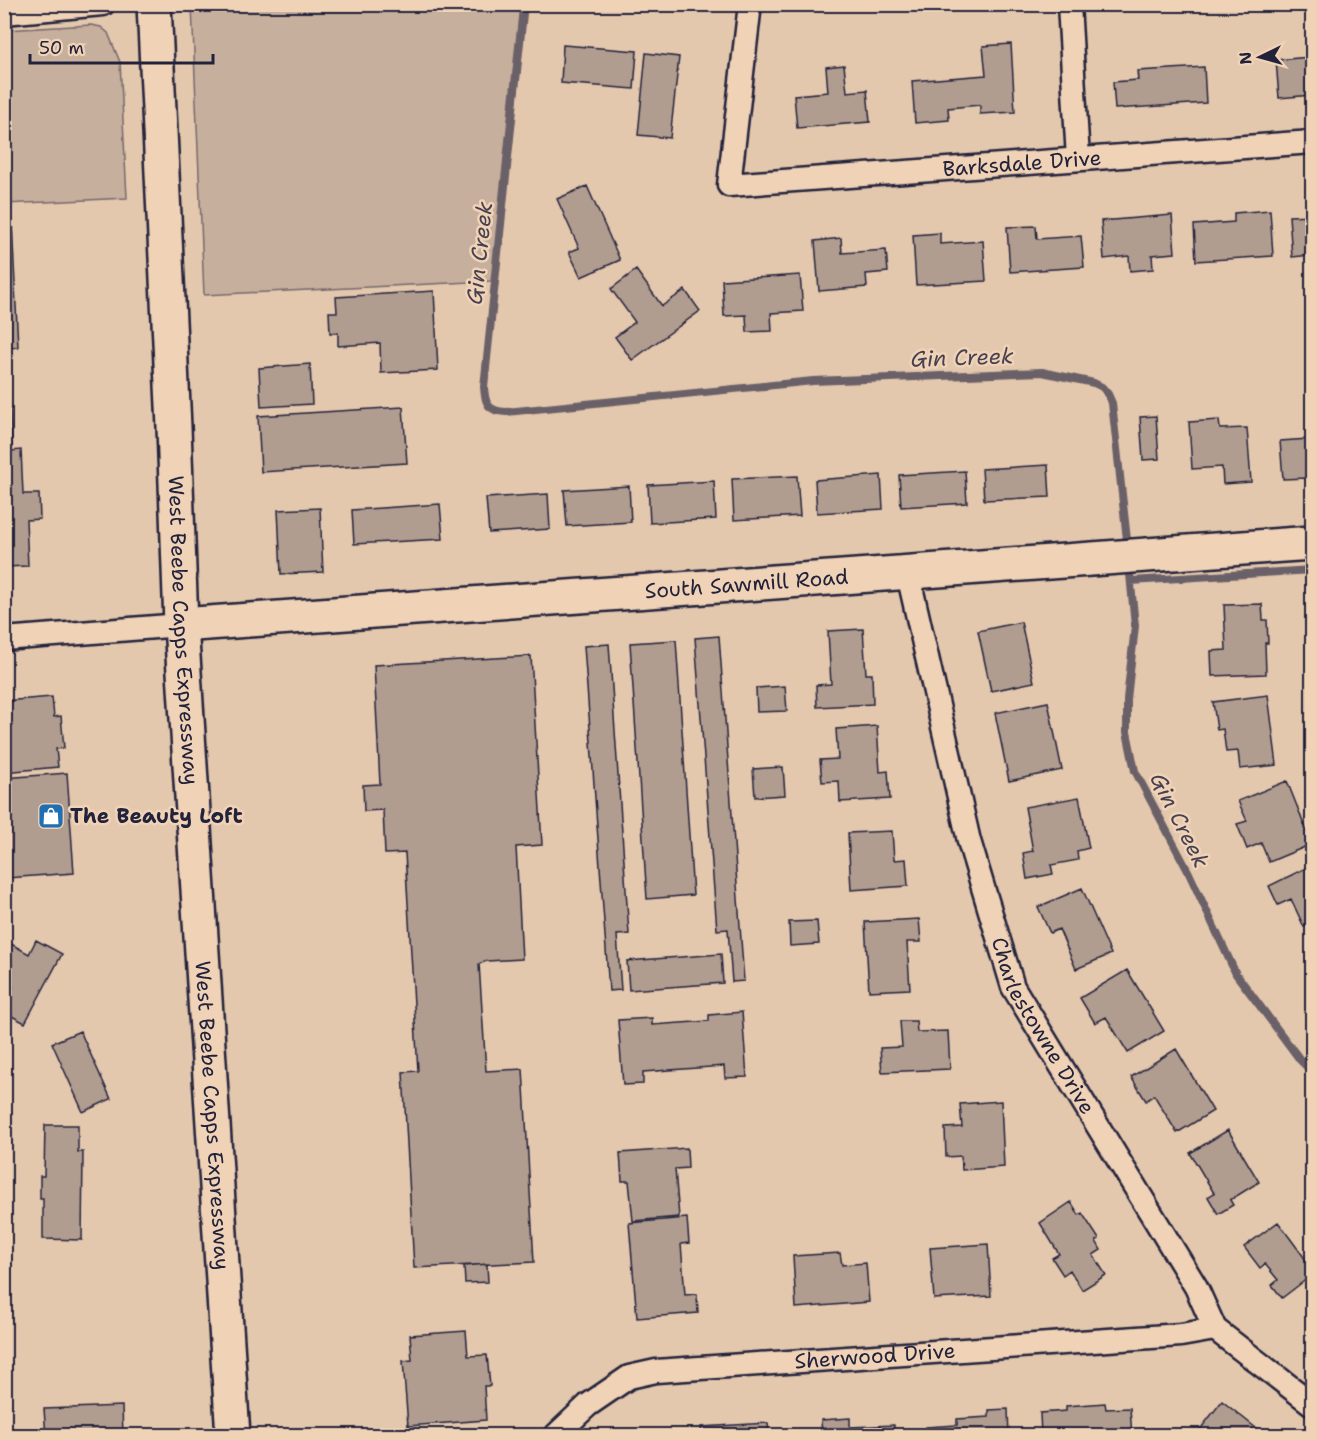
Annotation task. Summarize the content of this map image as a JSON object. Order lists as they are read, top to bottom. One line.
{"streets":{"main road":["South Sawmill Road","West Beebe Capps Expressway"],"street":["Barksdale Drive","Charlestowne Drive","Sherwood Drive"]},"crossings":[["South Sawmill Road","West Beebe Capps Expressway"],["South Sawmill Road","Charlestowne Drive"],["Charlestowne Drive","Sherwood Drive"]],"water":["Gin Creek"],"places":{"shop":["The Beauty Loft"]},"scale_bar":"50 m","north":"left"}
